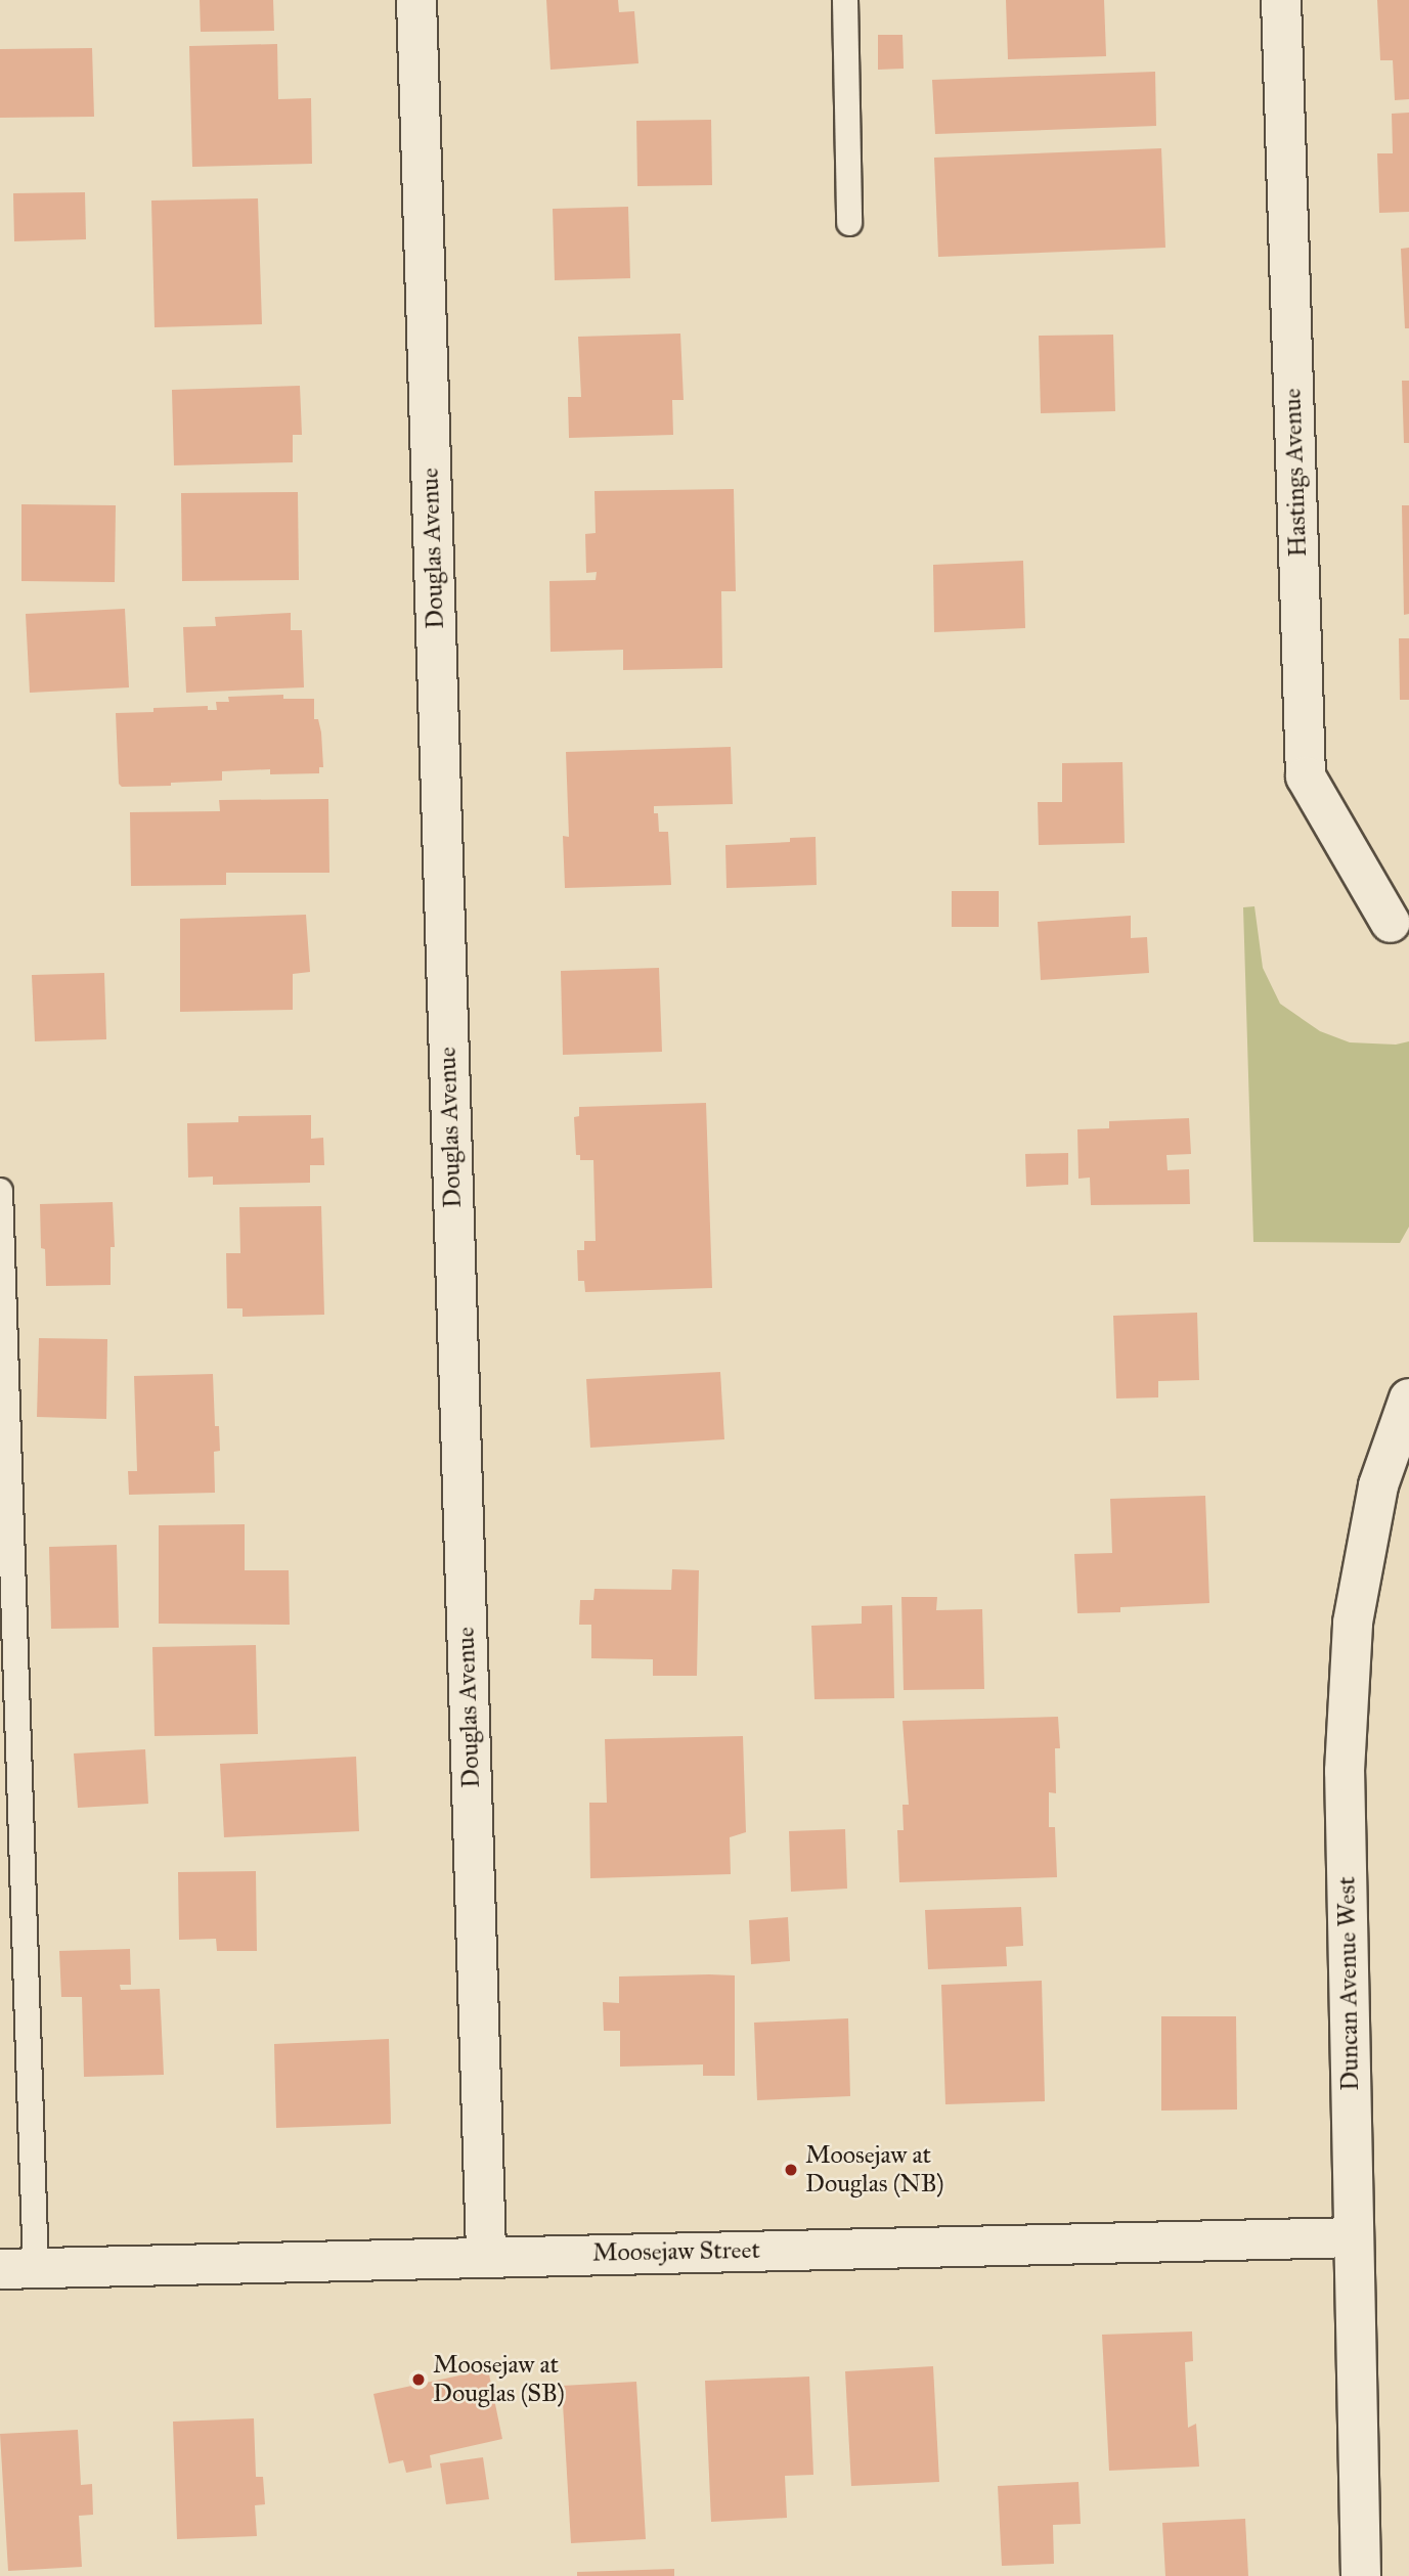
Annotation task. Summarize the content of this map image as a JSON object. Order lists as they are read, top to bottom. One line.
{"streets":{"street":["Hastings Avenue","Douglas Avenue","Duncan Avenue West","Moosejaw Street"]},"crossings":[["Douglas Avenue","Moosejaw Street"],["Duncan Avenue West","Moosejaw Street"]],"places":["Moosejaw at Douglas (NB)","Moosejaw at Douglas (SB)"]}
